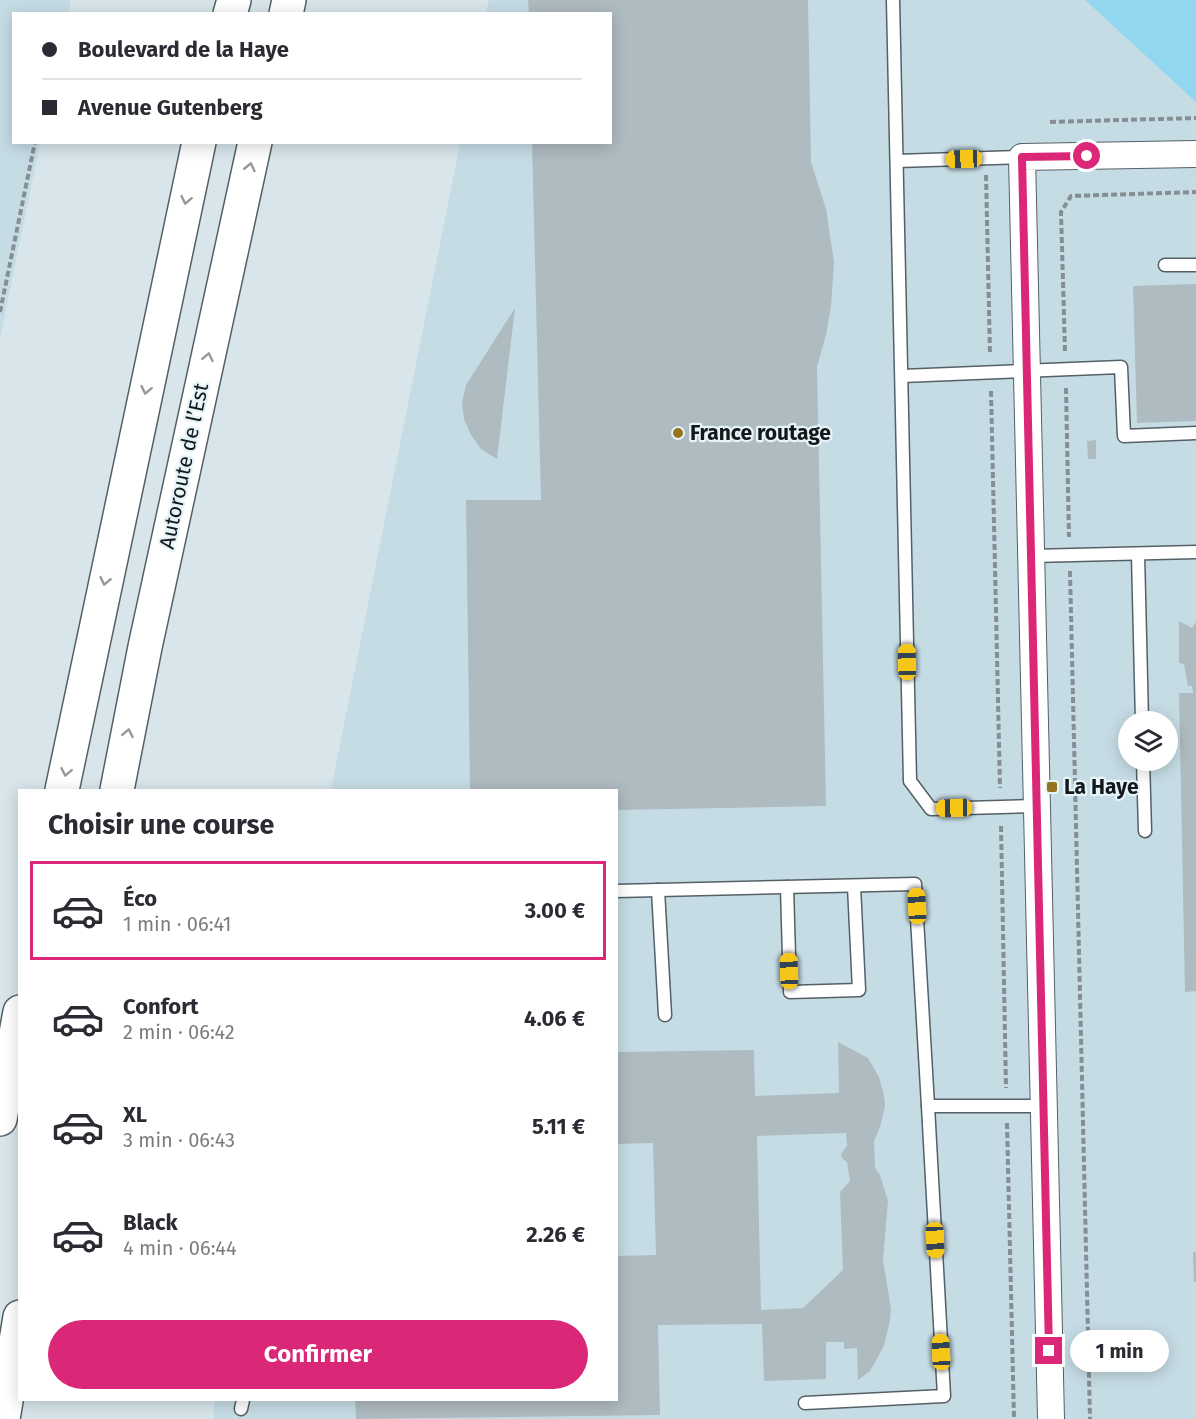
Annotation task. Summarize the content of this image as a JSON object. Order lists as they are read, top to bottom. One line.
{"streets":{"highway":["Autoroute de l’Est"]},"places":{"other":["France routage"],"transit":["La Haye"]},"page":{"banner":["Boulevard de la Haye","Avenue Gutenberg"],"heading":"Choisir une course","list":[{"name":"Éco","note":"1 min · 06:41","value":"3.00 €"},{"name":"Confort","note":"2 min · 06:42","value":"4.06 €"},{"name":"XL","note":"3 min · 06:43","value":"5.11 €"},{"name":"Black","note":"4 min · 06:44","value":"2.26 €"}],"buttons":"Confirmer","bubble":"1 min"}}
